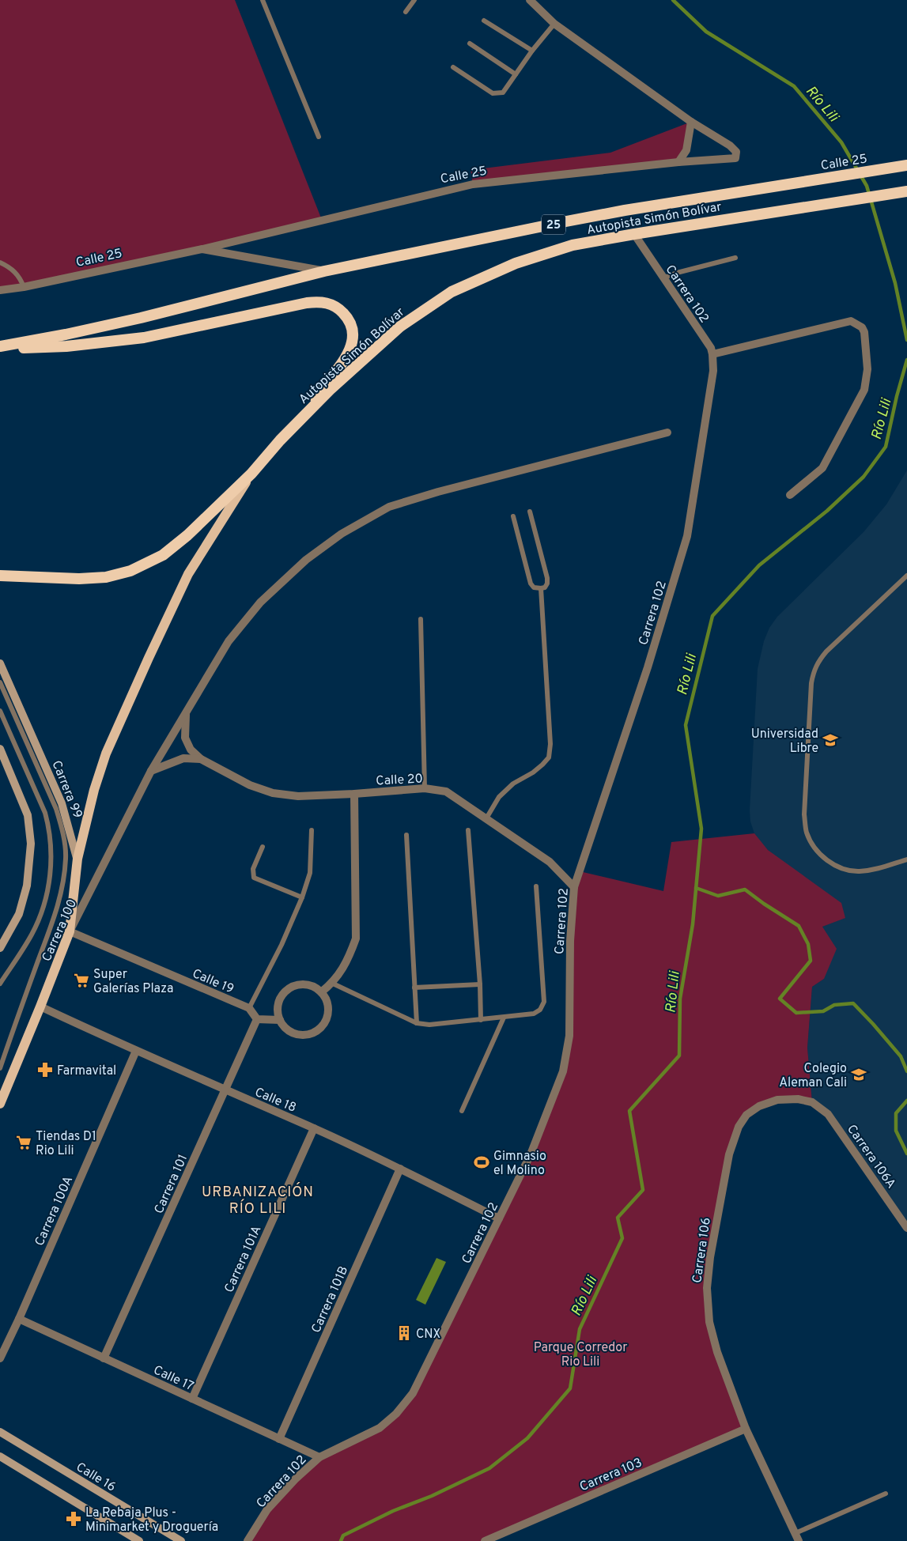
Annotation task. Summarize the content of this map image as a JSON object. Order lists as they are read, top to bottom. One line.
{"streets":{"highway":["Calle 25","Autopista Simón Bolívar","25"],"main road":["Carrera 99","Carrera 100","Calle 16"],"street":["Carrera 102","Calle 20","Calle 19","Calle 18","Carrera 106A","Carrera 101","Carrera 100A","Carrera 106","Carrera 101A","Carrera 101B","Calle 17","Carrera 103"]},"crossings":[["Calle 25","Autopista Simón Bolívar"],["Autopista Simón Bolívar","Carrera 102"],["Carrera 102","Calle 20"],["Carrera 102","Calle 18"],["Carrera 102","Calle 17"],["Calle 20","Carrera 100"],["Carrera 99","Carrera 100"],["Carrera 99","Calle 19"],["Carrera 100","Calle 19"],["Carrera 100","Calle 18"],["Calle 19","Carrera 101"],["Calle 18","Carrera 101"],["Calle 18","Carrera 100A"],["Calle 18","Carrera 101A"],["Calle 18","Carrera 101B"],["Carrera 106A","Carrera 106"],["Carrera 101","Calle 17"],["Carrera 100A","Calle 17"],["Carrera 106","Carrera 103"],["Carrera 101A","Calle 17"],["Carrera 101B","Calle 17"]],"districts":["URBANIZACIÓN RÍO LILI"],"water":["Río Lili"],"parks":["Parque Corredor Rio Lili"],"places":{"school or university":["Universidad Libre","Colegio Aleman Cali"],"supermarket":["Super Galerías Plaza","Tiendas D1 Rio Lili"],"pharmacy":["Farmavital","La Rebaja Plus - Minimarket y Droguería"],"sports":["Gimnasio el Molino"],"building":["CNX"]}}
